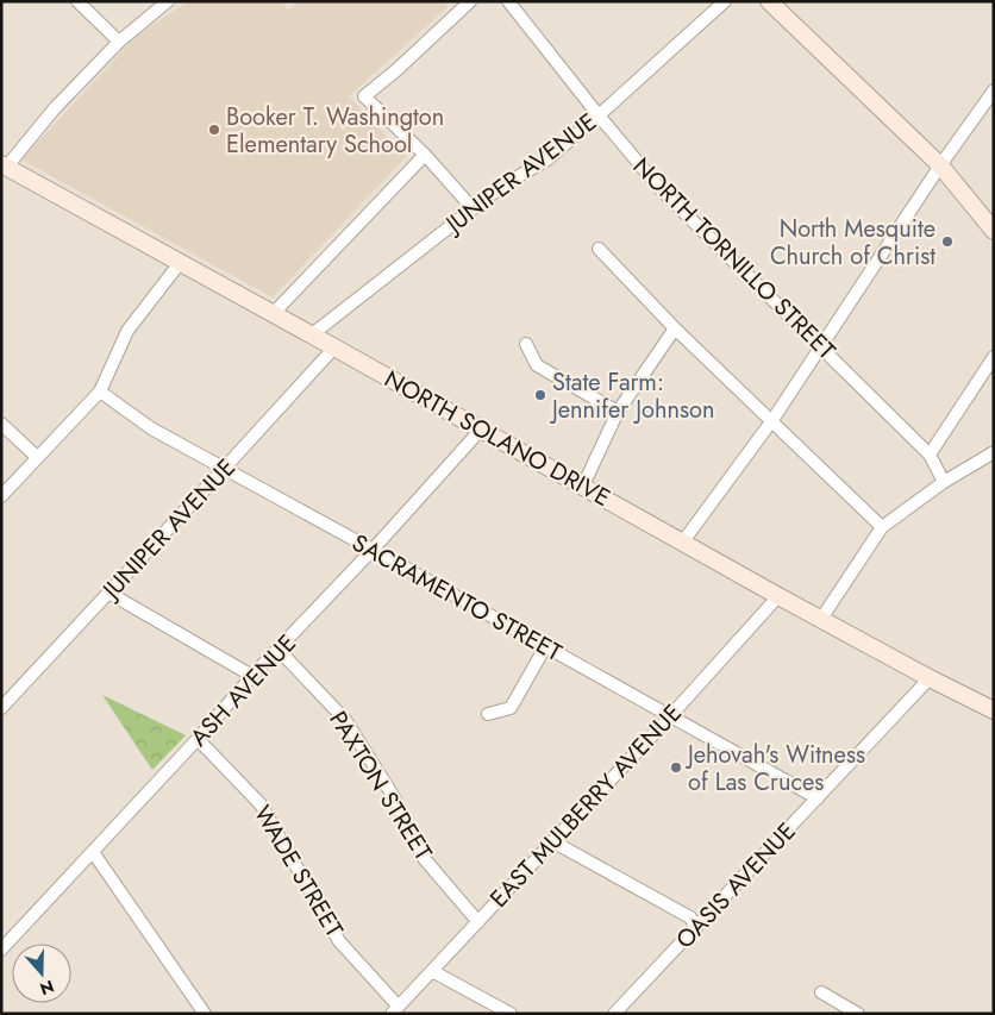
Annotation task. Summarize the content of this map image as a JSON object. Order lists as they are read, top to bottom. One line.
{"streets":{"main road":["NORTH SOLANO DRIVE"],"street":["JUNIPER AVENUE","NORTH TORNILLO STREET","SACRAMENTO STREET","ASH AVENUE","PAXTON STREET","EAST MULBERRY AVENUE","WADE STREET","OASIS AVENUE"]},"crossings":[["JUNIPER AVENUE","NORTH TORNILLO STREET"],["JUNIPER AVENUE","NORTH SOLANO DRIVE"],["JUNIPER AVENUE","SACRAMENTO STREET"],["NORTH SOLANO DRIVE","ASH AVENUE"],["NORTH SOLANO DRIVE","EAST MULBERRY AVENUE"],["NORTH SOLANO DRIVE","OASIS AVENUE"],["SACRAMENTO STREET","ASH AVENUE"],["SACRAMENTO STREET","EAST MULBERRY AVENUE"],["SACRAMENTO STREET","OASIS AVENUE"],["ASH AVENUE","PAXTON STREET"],["ASH AVENUE","WADE STREET"],["PAXTON STREET","EAST MULBERRY AVENUE"],["EAST MULBERRY AVENUE","WADE STREET"]],"places":["Booker T. Washington Elementary School","North Mesquite Church of Christ","State Farm: Jennifer Johnson","Jehovah's Witness of Las Cruces"],"north":"bottom"}
